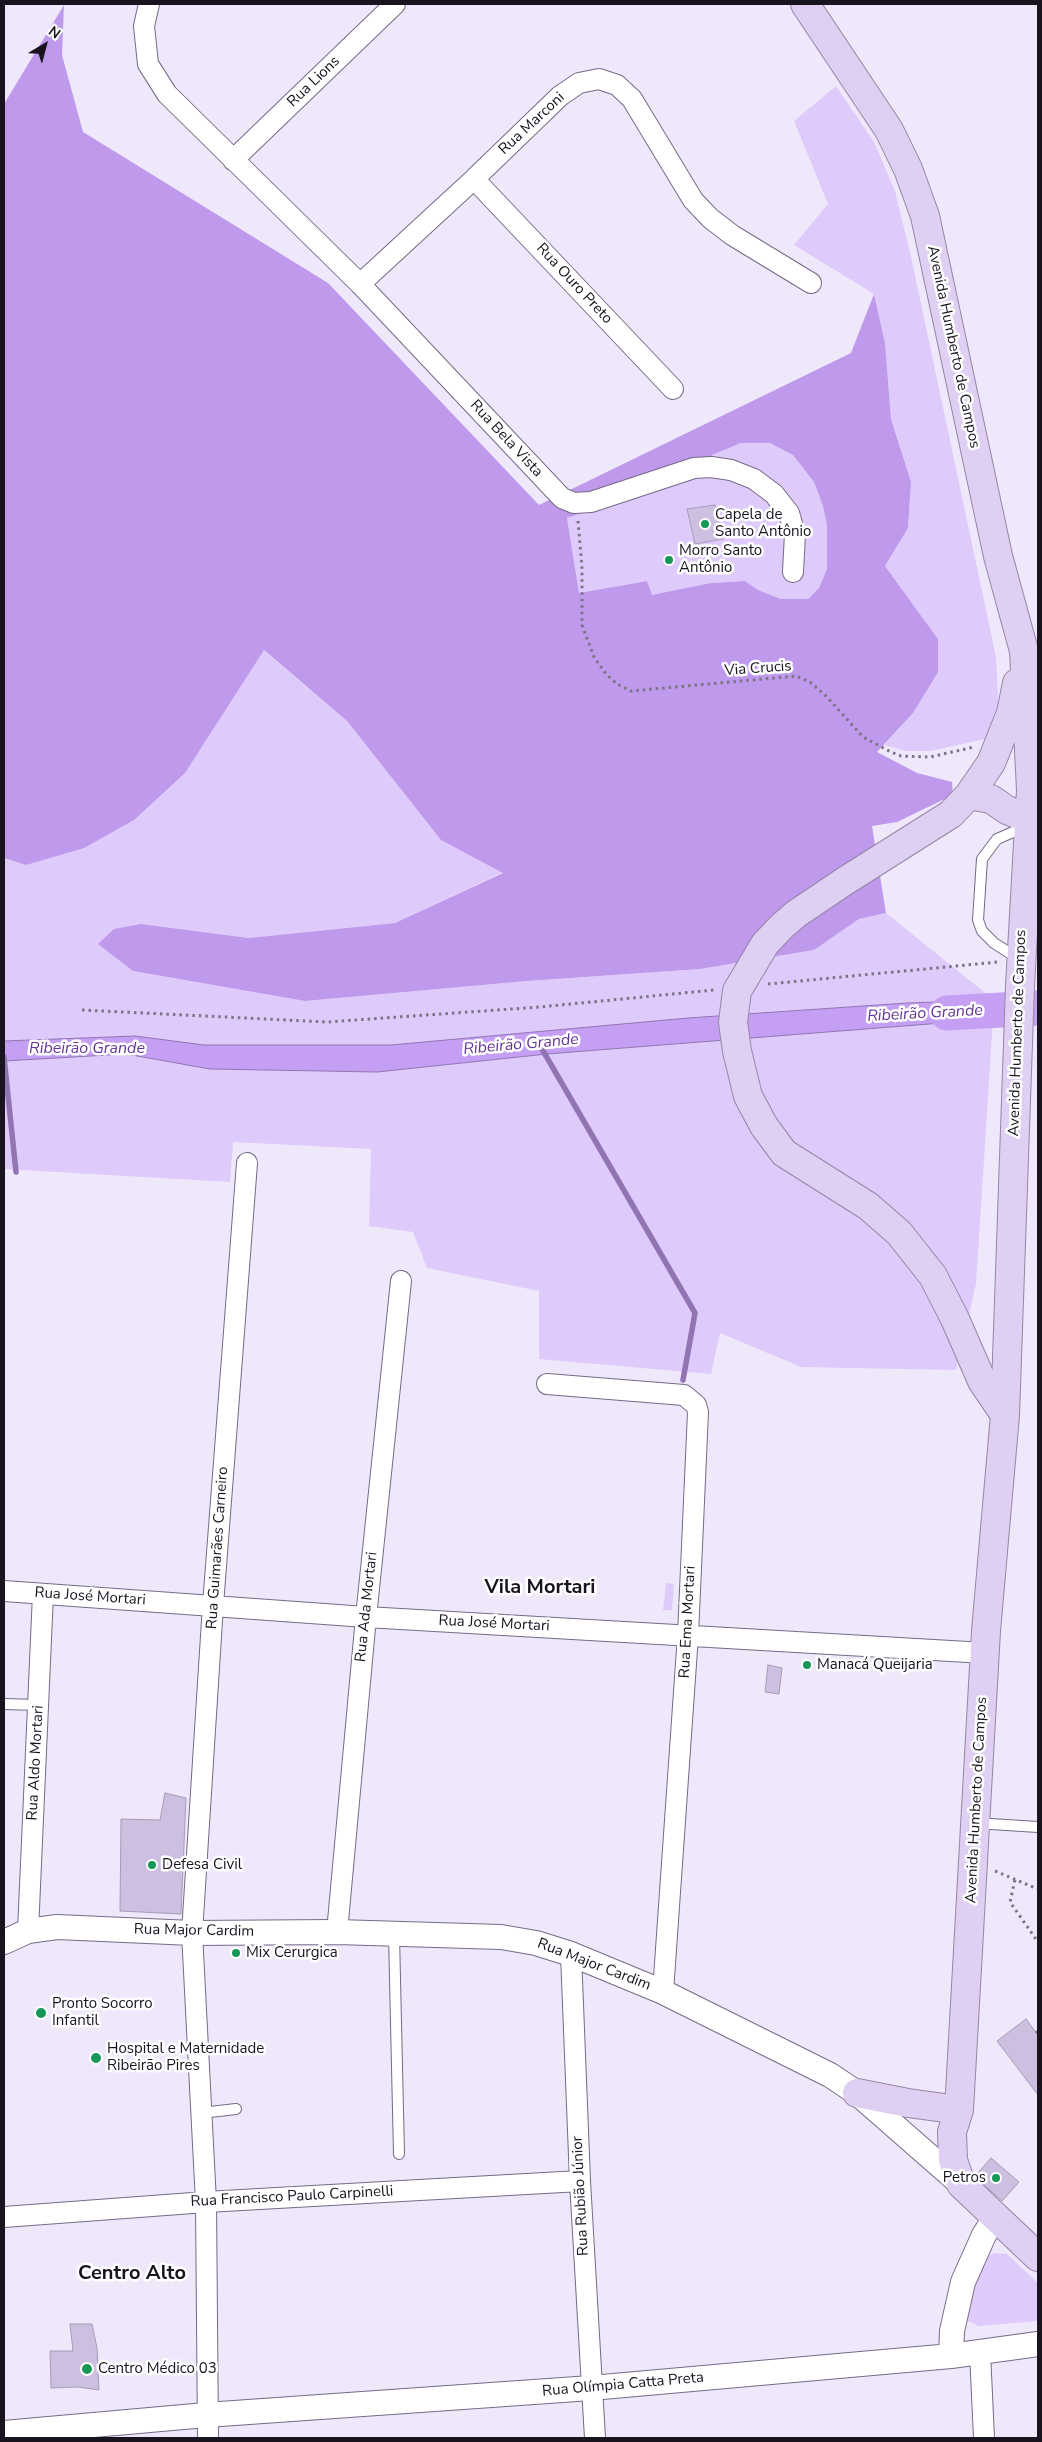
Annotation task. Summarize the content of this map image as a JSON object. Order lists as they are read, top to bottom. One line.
{"streets":{"highway":["Avenida Humberto de Campos","Rua Major Cardim"],"street":["Rua Lions","Rua Marconi","Rua Ouro Preto","Rua Bela Vista","Rua Guimarães Carneiro","Rua José Mortari","Rua Ada Mortari","Rua Ema Mortari","Rua Aldo Mortari","Rua Rubião Júnior","Rua Francisco Paulo Carpinelli","Rua Olímpia Catta Preta"],"path":["Via Crucis"]},"crossings":[["Rua Lions","Rua Bela Vista"],["Rua Marconi","Rua Ouro Preto"],["Rua Marconi","Rua Bela Vista"],["Avenida Humberto de Campos","Rua José Mortari"],["Avenida Humberto de Campos","Rua Major Cardim"],["Rua Guimarães Carneiro","Rua José Mortari"],["Rua Guimarães Carneiro","Rua Major Cardim"],["Rua Guimarães Carneiro","Rua Francisco Paulo Carpinelli"],["Rua Guimarães Carneiro","Rua Olímpia Catta Preta"],["Rua José Mortari","Rua Ada Mortari"],["Rua José Mortari","Rua Ema Mortari"],["Rua José Mortari","Rua Aldo Mortari"],["Rua Ada Mortari","Rua Major Cardim"],["Rua Ema Mortari","Rua Major Cardim"],["Rua Aldo Mortari","Rua Major Cardim"],["Rua Major Cardim","Rua Rubião Júnior"],["Rua Rubião Júnior","Rua Francisco Paulo Carpinelli"],["Rua Rubião Júnior","Rua Olímpia Catta Preta"]],"districts":["Vila Mortari","Centro Alto"],"water":["Ribeirão Grande"],"places":["Capela de Santo Antônio","Morro Santo Antônio","Manacá Queijaria","Defesa Civil","Mix Cerurgica","Pronto Socorro Infantil","Hospital e Maternidade Ribeirão Pires","Petros","Centro Médico 03"],"north":"top right"}
